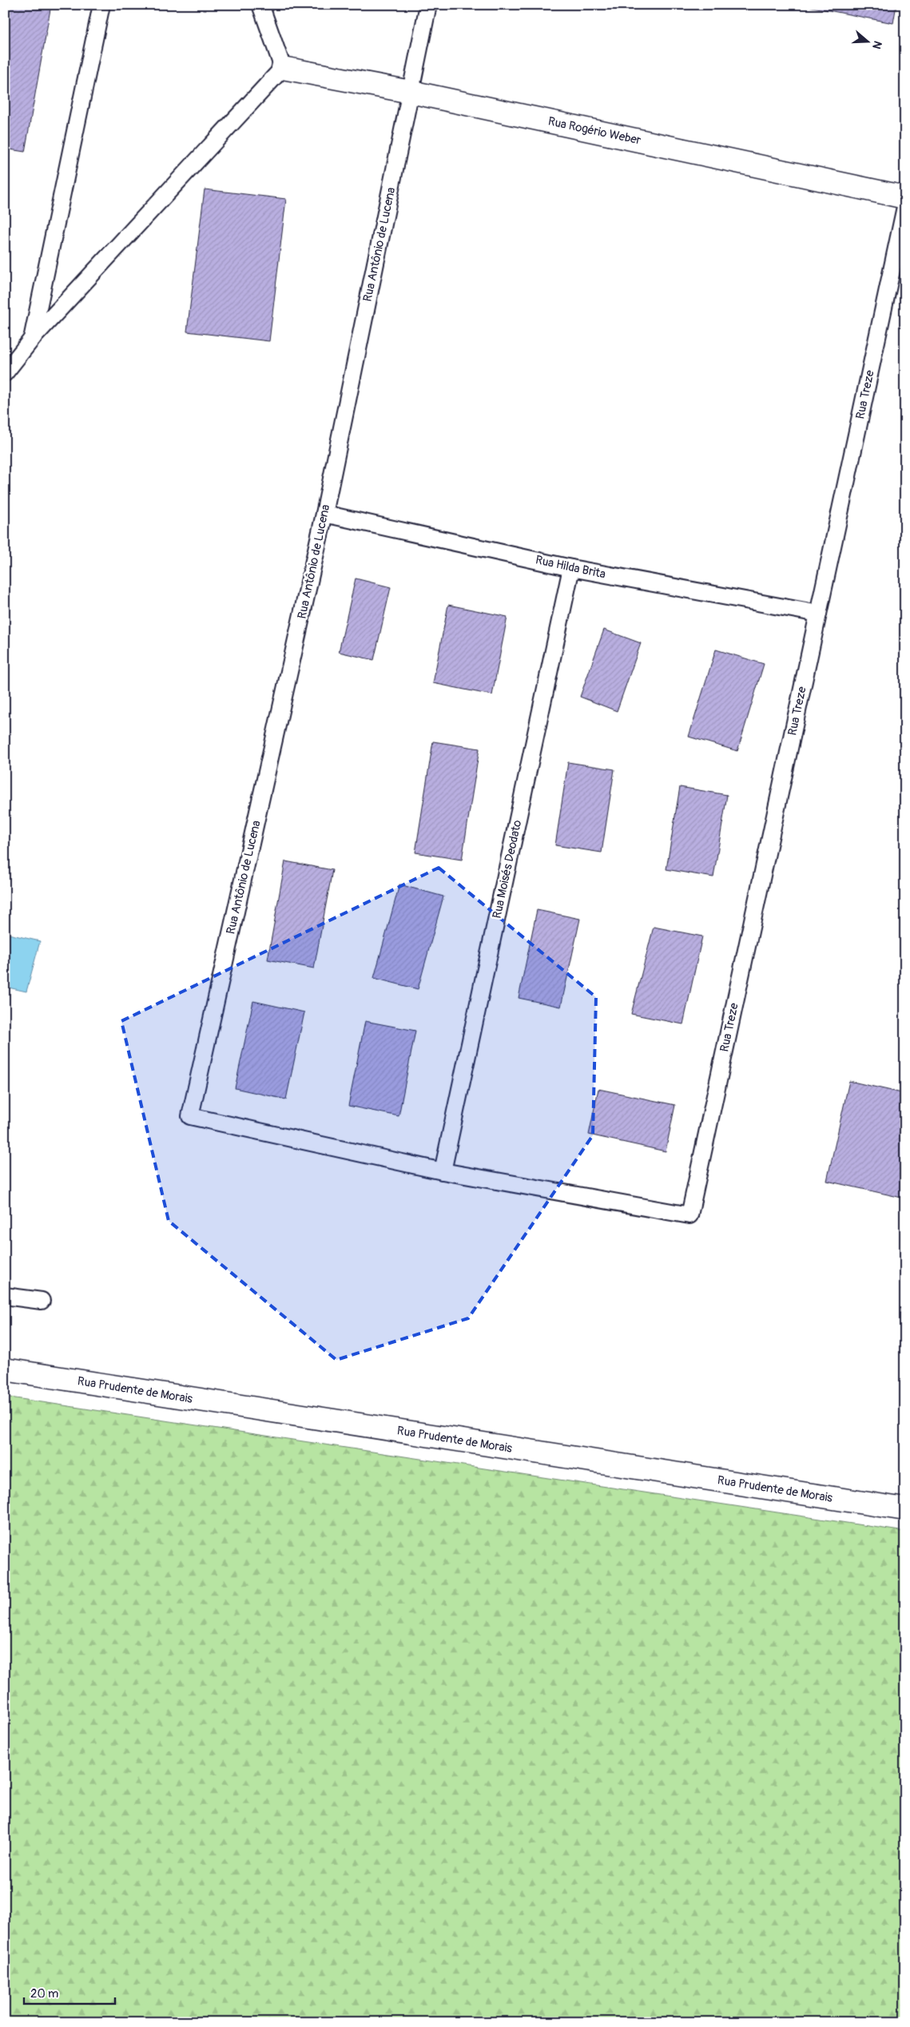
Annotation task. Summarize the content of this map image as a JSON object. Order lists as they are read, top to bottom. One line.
{"streets":{"street":["Rua Rogério Weber","Rua Prudente de Morais"],"lane":["Rua Antônio de Lucena","Rua Treze","Rua Hilda Brita","Rua Moisés Deodato"]},"crossings":[["Rua Rogério Weber","Rua Antônio de Lucena"],["Rua Antônio de Lucena","Rua Treze"],["Rua Antônio de Lucena","Rua Hilda Brita"],["Rua Antônio de Lucena","Rua Moisés Deodato"],["Rua Treze","Rua Hilda Brita"],["Rua Treze","Rua Moisés Deodato"],["Rua Hilda Brita","Rua Moisés Deodato"]],"scale_bar":"20 m","north":"right"}
